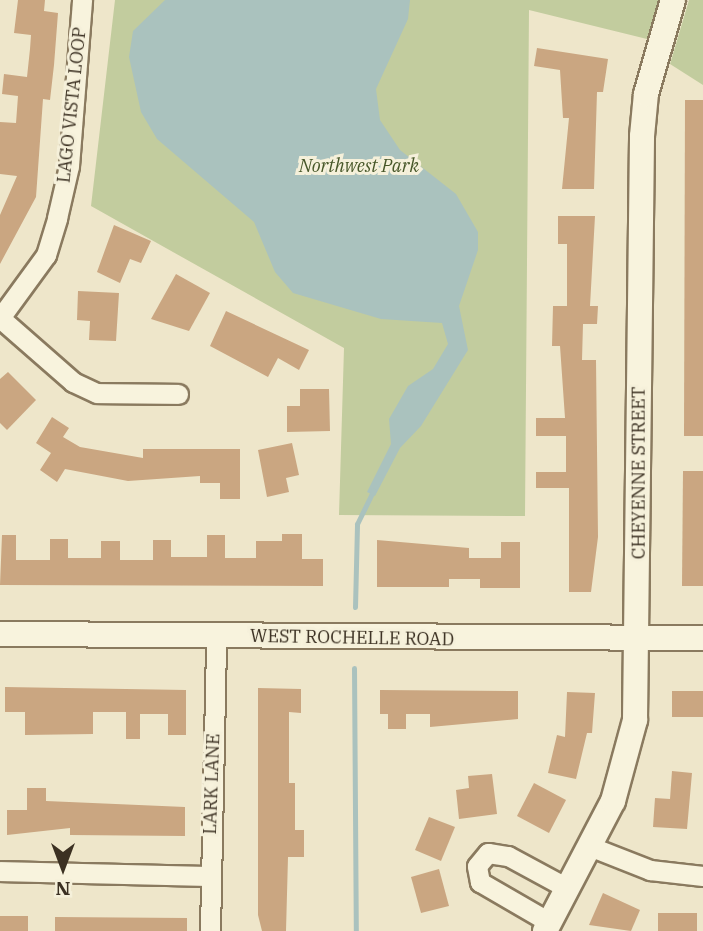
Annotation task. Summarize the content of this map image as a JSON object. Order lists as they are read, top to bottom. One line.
{"streets":{"street":["LAGO VISTA LOOP","CHEYENNE STREET","WEST ROCHELLE ROAD","LARK LANE"]},"crossings":[["CHEYENNE STREET","WEST ROCHELLE ROAD"],["WEST ROCHELLE ROAD","LARK LANE"]],"parks":["Northwest Park"],"north":"bottom"}
